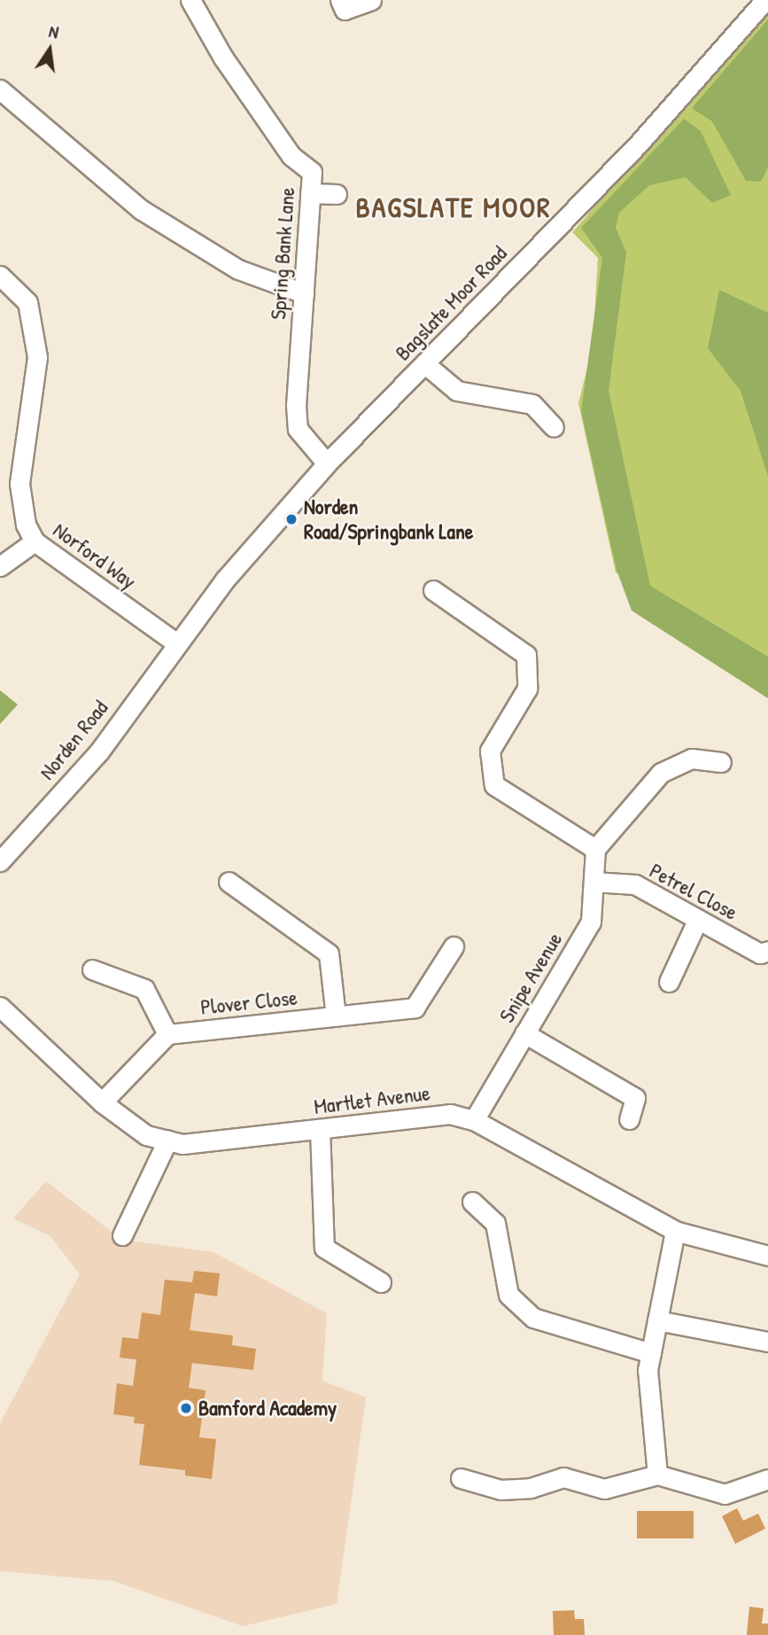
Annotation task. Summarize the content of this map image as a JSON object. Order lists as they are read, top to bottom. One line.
{"streets":{"street":["Spring Bank Lane","Bagslate Moor Road","Norford Way","Norden Road","Petrel Close","Snipe Avenue","Plover Close","Martlet Avenue"]},"crossings":[["Spring Bank Lane","Bagslate Moor Road"],["Bagslate Moor Road","Norford Way"],["Bagslate Moor Road","Norden Road"],["Norford Way","Norden Road"],["Petrel Close","Snipe Avenue"],["Snipe Avenue","Martlet Avenue"]],"districts":["BAGSLATE MOOR"],"places":["Norden Road/Springbank Lane","Bamford Academy"],"north":"top"}
